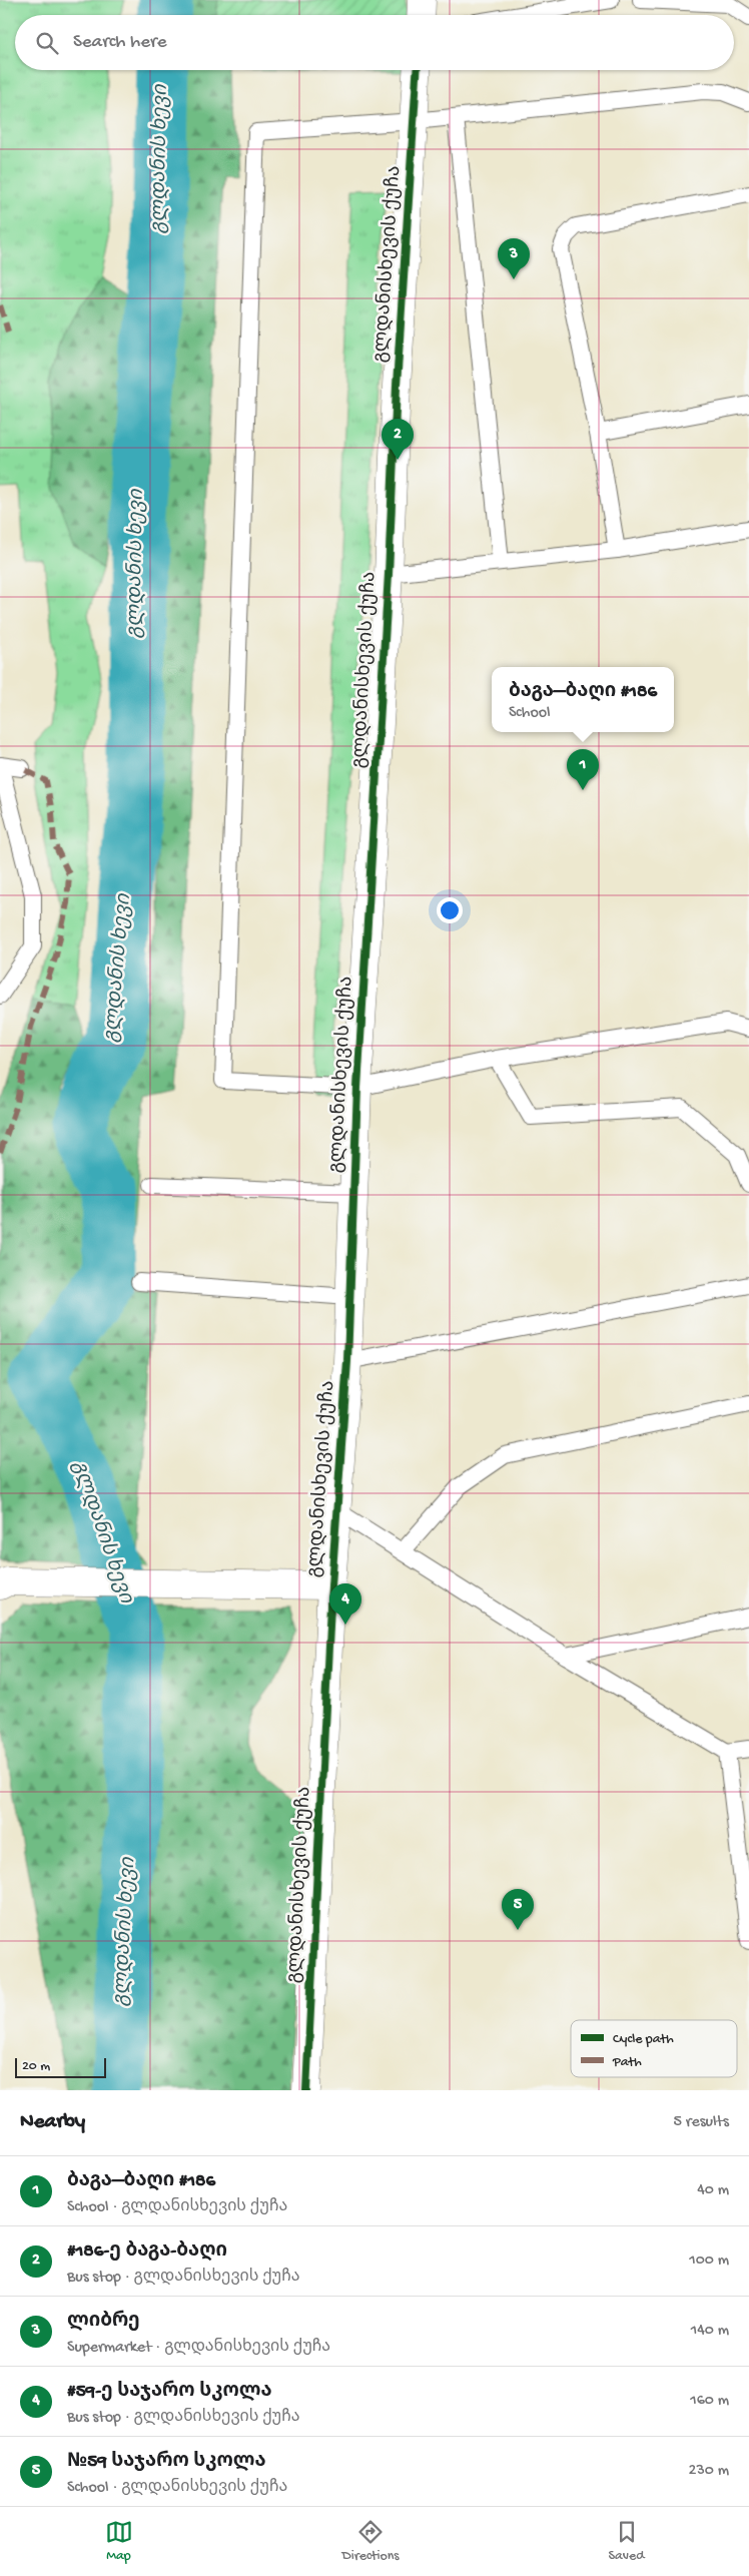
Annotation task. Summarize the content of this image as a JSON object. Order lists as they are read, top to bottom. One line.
{"streets":{"street":["გლდანისხევის ქუჩა"]},"water":["გლდანის ხევი"],"legend":["Cycle path","Path"],"scale_bar":"20 m","page":{"search":"Search here","pins":["3","2","1","4","5"],"popup":["ბაგა–ბაღი #186","School"],"scale":"20 m","heading":["Nearby","5 results"],"list":[{"mark":"1","name":"ბაგა–ბაღი #186","note":"School · გლდანისხევის ქუჩა","value":"40 m"},{"mark":"2","name":"#186-ე ბაგა-ბაღი","note":"Bus stop · გლდანისხევის ქუჩა","value":"100 m"},{"mark":"3","name":"ლიბრე","note":"Supermarket · გლდანისხევის ქუჩა","value":"140 m"},{"mark":"4","name":"#59-ე საჯარო სკოლა","note":"Bus stop · გლდანისხევის ქუჩა","value":"160 m"},{"mark":"5","name":"№59 საჯარო სკოლა","note":"School · გლდანისხევის ქუჩა","value":"230 m"}],"nav":["Map","Directions","Saved"]}}
